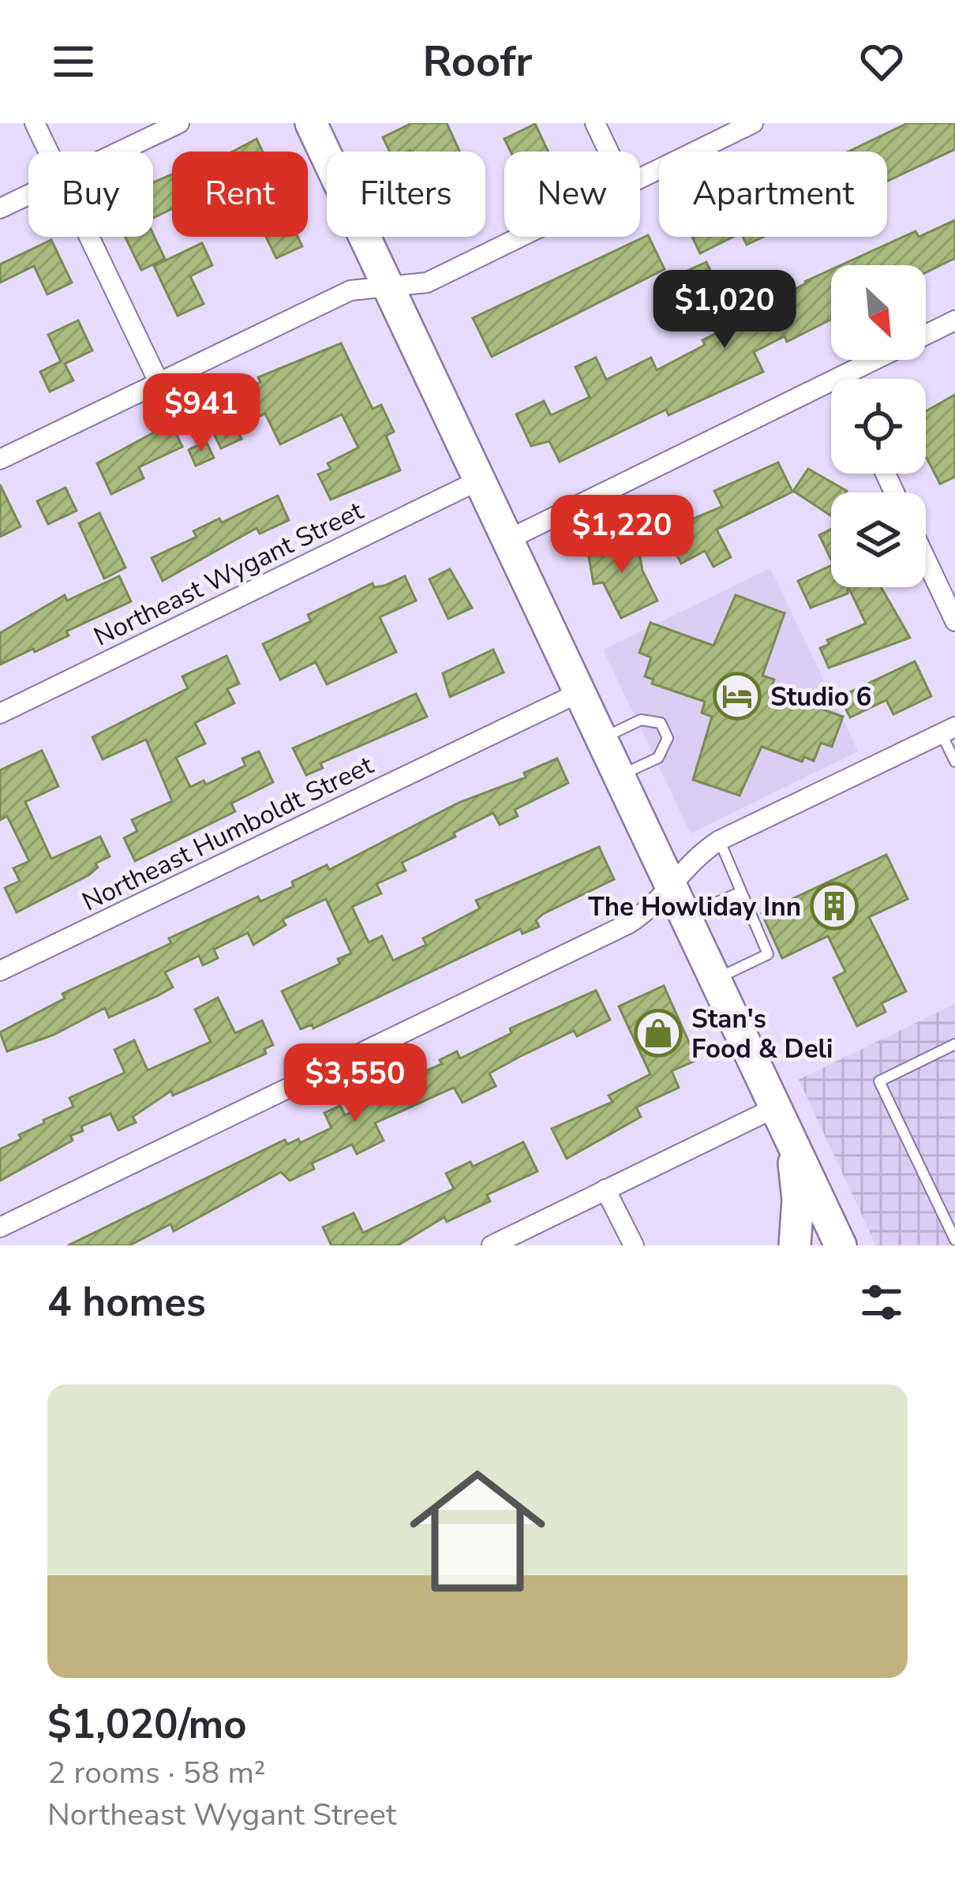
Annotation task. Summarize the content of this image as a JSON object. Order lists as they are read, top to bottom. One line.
{"streets":{"street":["Northeast Wygant Street","Northeast Humboldt Street"]},"places":{"hotel":["Studio 6"],"building":["The Howliday Inn"],"shop":["Stan's Food & Deli"]},"north":"bottom right","page":{"header":"Roofr","chip":["Buy","Rent","Filters","New","Apartment"],"price":["$1,020","$941","$1,220","$3,550"],"heading":"4 homes","list":[{"name":"$1,020/mo","note":"2 rooms · 58 m² · Northeast Wygant Street"}]}}
